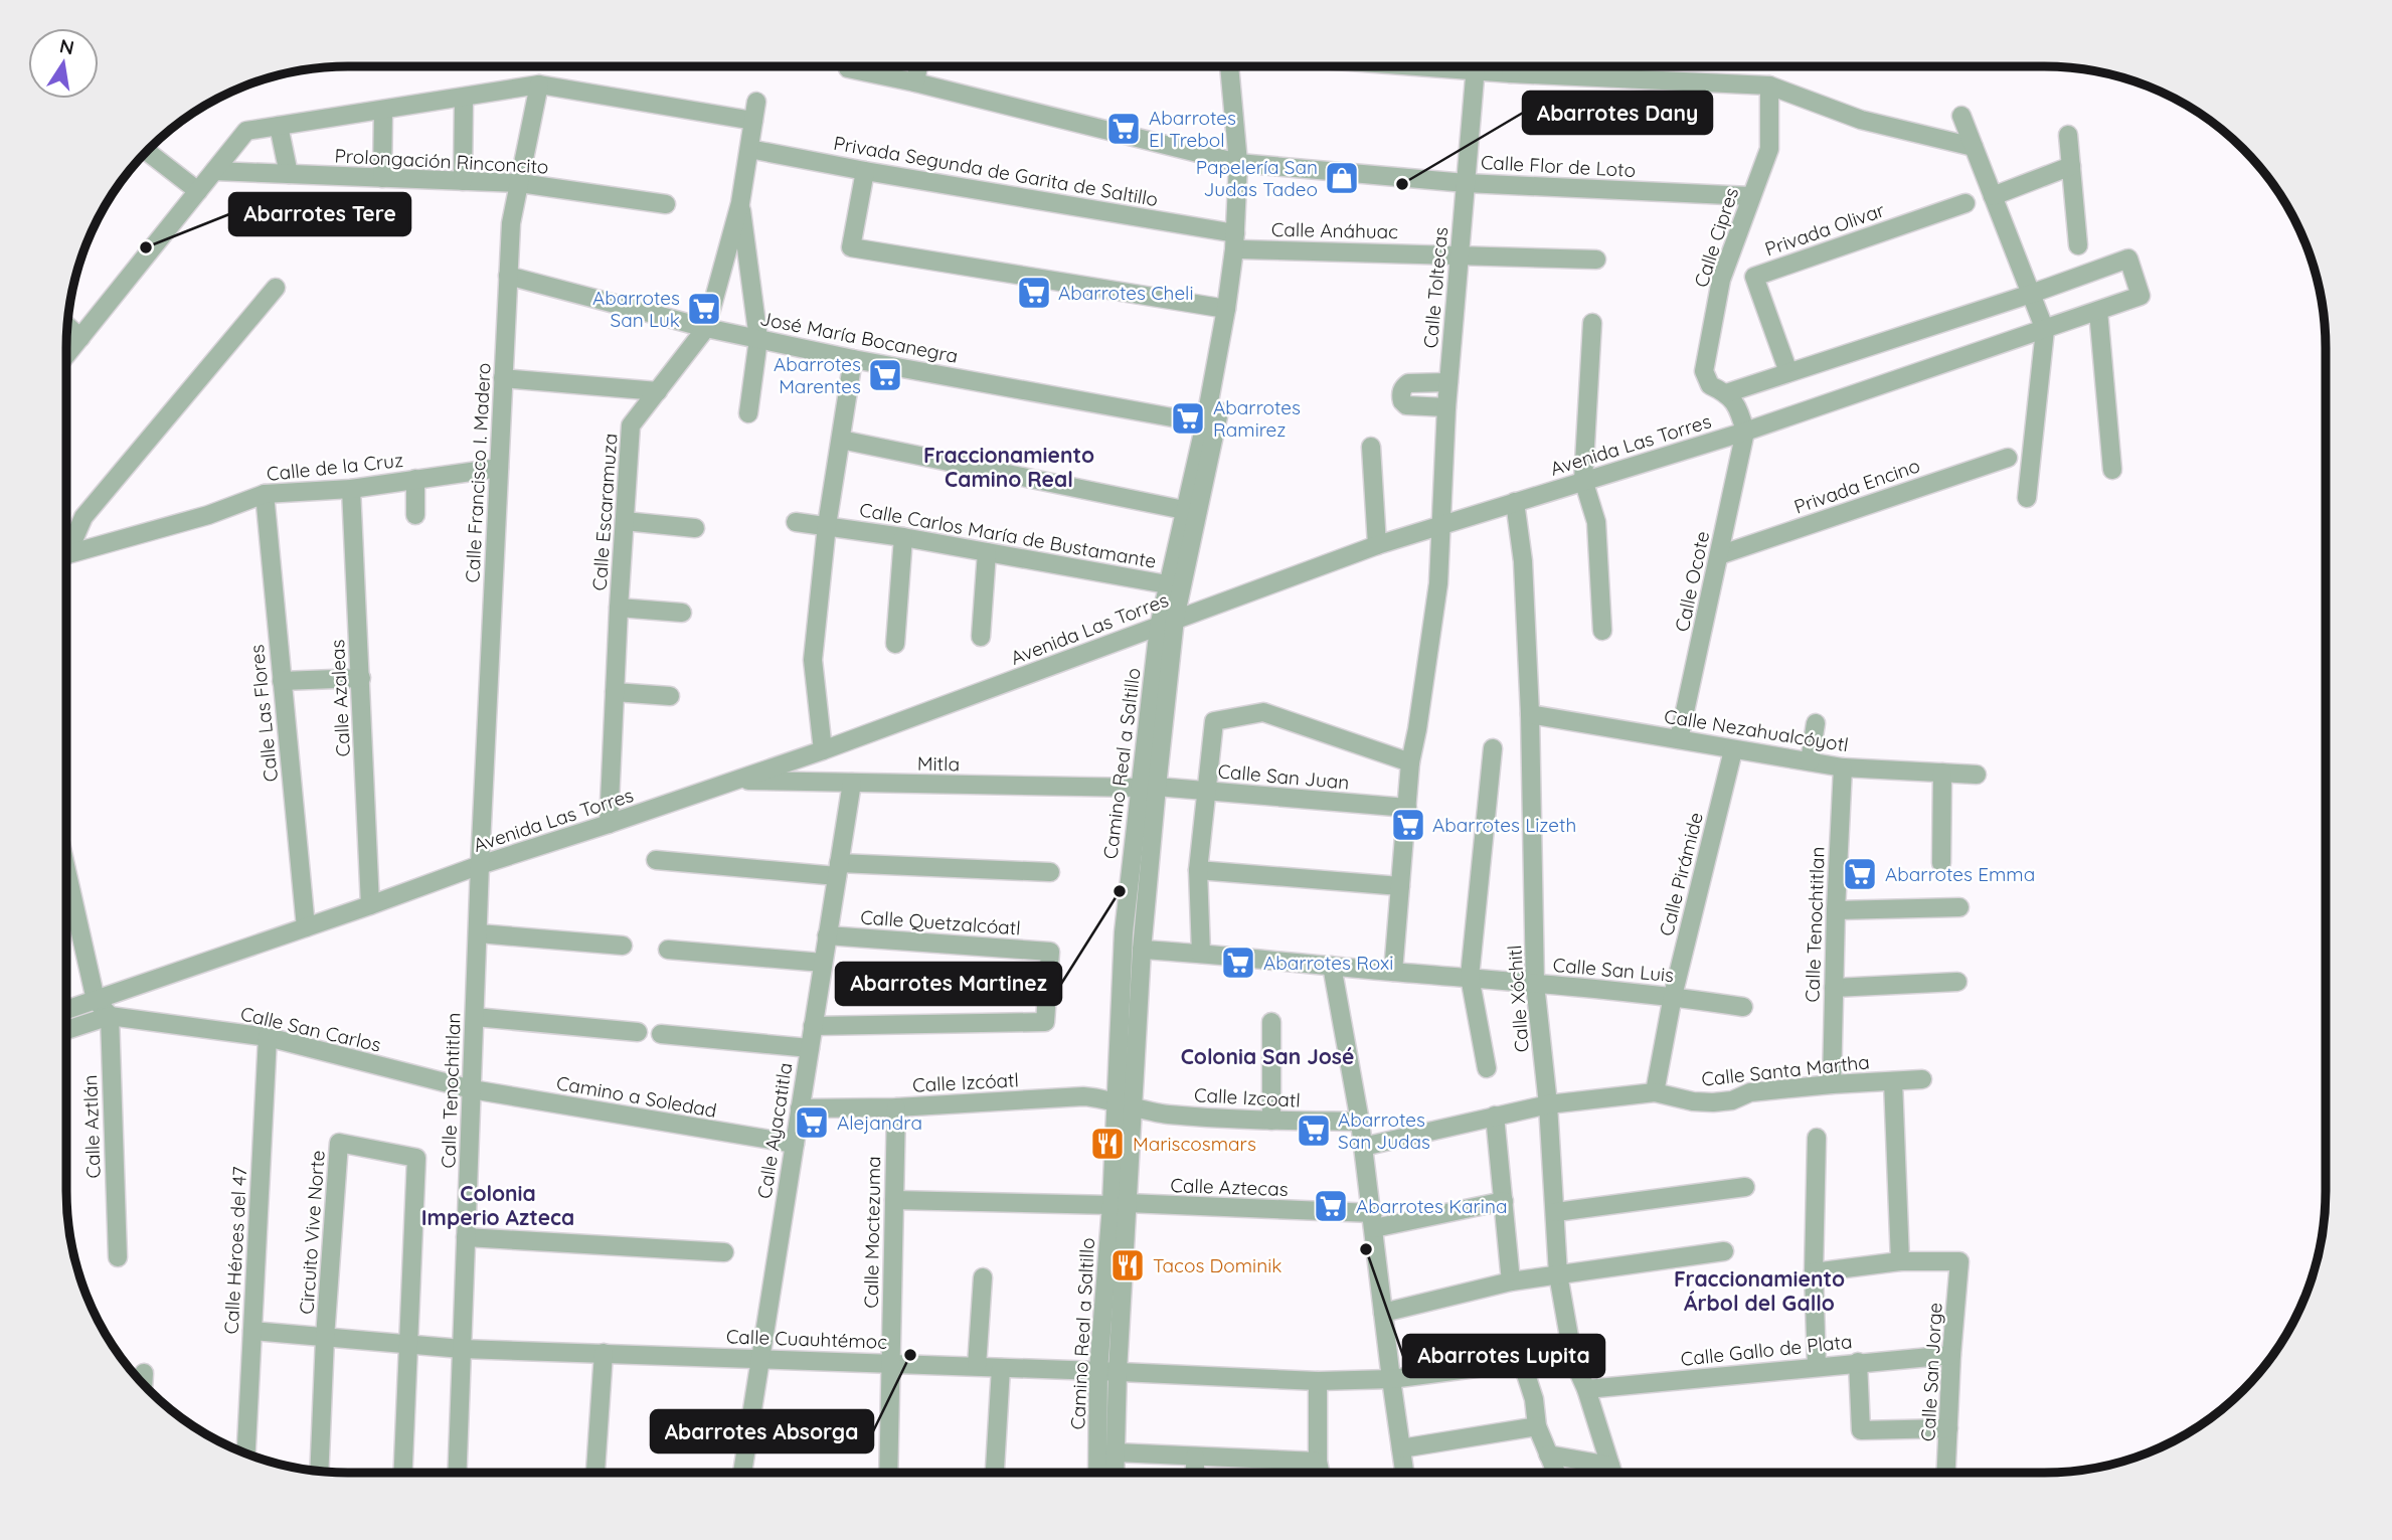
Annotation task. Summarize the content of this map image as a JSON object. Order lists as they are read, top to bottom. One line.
{"streets":{"street":["Prolongación Rinconcito","Calle Flor de Loto","Privada Segunda de Garita de Saltillo","Privada Olivar","Calle Anáhuac","Calle Cipres","Calle Toltecas","José María Bocanegra","Avenida Las Torres","Calle de la Cruz","Calle Francisco I. Madero","Privada Encino","Calle Escaramuza","Calle Carlos María de Bustamante","Calle Ocote","Calle Azaleas","Calle Las Flores","Calle Nezahualcóyotl","Mitla","Camino Real a Saltillo","Calle San Juan","Calle Pirámide","Calle Quetzalcóatl","Calle Tenochtitlan","Calle San Luis","Calle Xóchitl","Calle San Carlos","Calle Santa Martha","Calle Izcóatl","Camino a Soledad","Calle Izcoatl","Calle Aztlán","Calle Ayacatitla","Calle Aztecas","Circuito Vive Norte","Calle Moctezuma","Calle Héroes del 47","Calle Cuauhtémoc","Calle Gallo de Plata","Calle San Jorge"]},"crossings":[["Prolongación Rinconcito","Calle Francisco I. Madero"],["Calle Flor de Loto","Calle Cipres"],["Calle Flor de Loto","Calle Toltecas"],["Calle Flor de Loto","Camino Real a Saltillo"],["Privada Segunda de Garita de Saltillo","Calle Anáhuac"],["Privada Segunda de Garita de Saltillo","Calle Escaramuza"],["Privada Segunda de Garita de Saltillo","Camino Real a Saltillo"],["Privada Olivar","Avenida Las Torres"],["Calle Anáhuac","Calle Toltecas"],["Calle Anáhuac","Camino Real a Saltillo"],["Calle Cipres","Avenida Las Torres"],["Calle Cipres","Calle Ocote"],["Calle Toltecas","Avenida Las Torres"],["Calle Toltecas","Calle San Juan"],["Calle Toltecas","Calle San Luis"],["José María Bocanegra","Calle Francisco I. Madero"],["José María Bocanegra","Calle Escaramuza"],["José María Bocanegra","Camino Real a Saltillo"],["Avenida Las Torres","Calle Francisco I. Madero"],["Avenida Las Torres","Calle Escaramuza"],["Avenida Las Torres","Calle Ocote"],["Avenida Las Torres","Calle Azaleas"],["Avenida Las Torres","Calle Las Flores"],["Avenida Las Torres","Mitla"],["Avenida Las Torres","Camino Real a Saltillo"],["Avenida Las Torres","Calle Tenochtitlan"],["Avenida Las Torres","Calle Xóchitl"],["Calle de la Cruz","Calle Francisco I. Madero"],["Calle de la Cruz","Calle Azaleas"],["Calle de la Cruz","Calle Las Flores"],["Calle Francisco I. Madero","Calle Tenochtitlan"],["Privada Encino","Calle Ocote"],["Calle Carlos María de Bustamante","Camino Real a Saltillo"],["Calle Ocote","Calle Nezahualcóyotl"],["Calle Nezahualcóyotl","Calle Pirámide"],["Calle Nezahualcóyotl","Calle Tenochtitlan"],["Calle Nezahualcóyotl","Calle Xóchitl"],["Mitla","Camino Real a Saltillo"],["Mitla","Calle San Juan"],["Mitla","Calle Ayacatitla"],["Camino Real a Saltillo","Calle San Juan"],["Camino Real a Saltillo","Calle San Luis"],["Camino Real a Saltillo","Calle Izcóatl"],["Camino Real a Saltillo","Calle Izcoatl"],["Camino Real a Saltillo","Calle Aztecas"],["Camino Real a Saltillo","Calle Cuauhtémoc"],["Calle Pirámide","Calle San Luis"],["Calle Pirámide","Calle Santa Martha"],["Calle Quetzalcóatl","Calle Ayacatitla"],["Calle Tenochtitlan","Calle San Carlos"],["Calle Tenochtitlan","Calle Santa Martha"],["Calle Tenochtitlan","Camino a Soledad"],["Calle Tenochtitlan","Calle Cuauhtémoc"],["Calle San Luis","Calle Xóchitl"],["Calle Xóchitl","Calle Santa Martha"],["Calle Xóchitl","Calle Cuauhtémoc"],["Calle Xóchitl","Calle Gallo de Plata"],["Calle San Carlos","Camino a Soledad"],["Calle San Carlos","Calle Aztlán"],["Calle San Carlos","Calle Héroes del 47"],["Calle Izcóatl","Calle Izcoatl"],["Calle Izcóatl","Calle Ayacatitla"],["Calle Izcóatl","Calle Moctezuma"],["Camino a Soledad","Calle Ayacatitla"],["Calle Ayacatitla","Calle Cuauhtémoc"],["Calle Aztecas","Calle Moctezuma"],["Circuito Vive Norte","Calle Cuauhtémoc"],["Calle Moctezuma","Calle Cuauhtémoc"],["Calle Héroes del 47","Calle Cuauhtémoc"],["Calle Gallo de Plata","Calle San Jorge"]],"districts":["Fraccionamiento Camino Real","Colonia San José","Colonia Imperio Azteca","Fraccionamiento Árbol del Gallo"],"places":{"supermarket":["Abarrotes El Trebol","Abarrotes Cheli","Abarrotes San Luk","Abarrotes Marentes","Abarrotes Ramirez","Abarrotes Lizeth","Abarrotes Emma","Abarrotes Roxi","Alejandra","Abarrotes San Judas","Abarrotes Karina"],"shop":["Papelería San Judas Tadeo"],"other":["Abarrotes Dany","Abarrotes Tere","Abarrotes Martinez","Abarrotes Lupita","Abarrotes Absorga"],"restaurant":["Mariscosmars","Tacos Dominik"]},"north":"top"}
